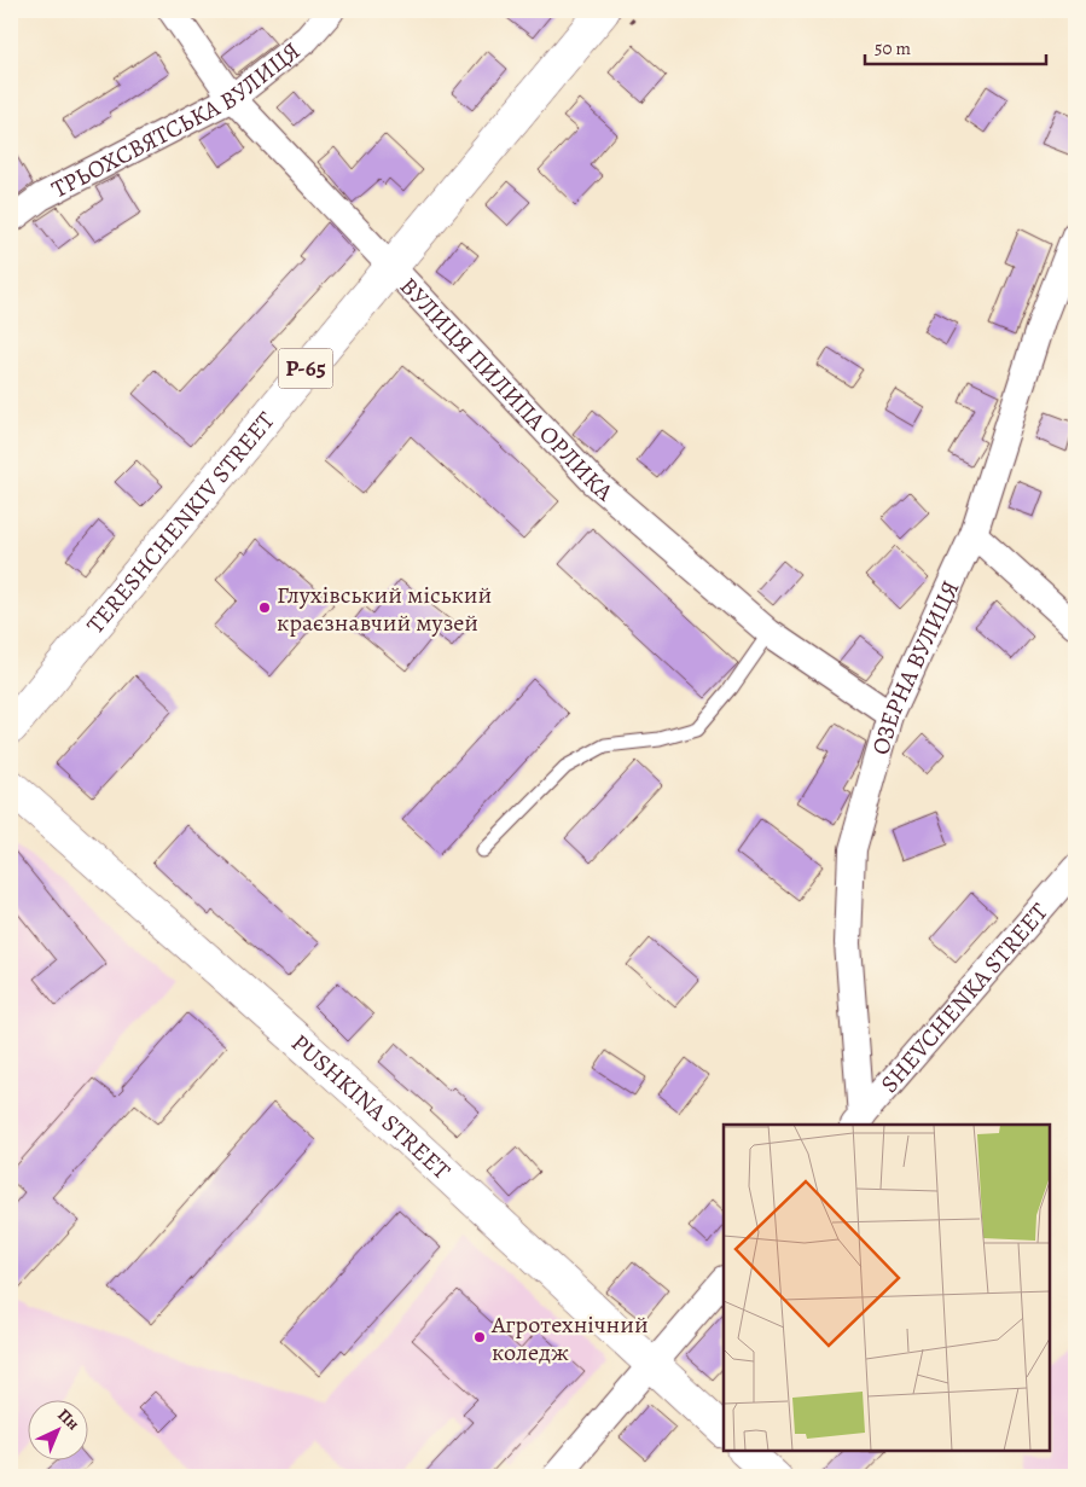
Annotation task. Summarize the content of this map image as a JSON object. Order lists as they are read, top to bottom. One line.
{"streets":{"street":["ТРЬОХСВЯТСЬКА ВУЛИЦЯ","Р-65","ВУЛИЦЯ ПИЛИПА ОРЛИКА","TERESHCHENKIV STREET","ОЗЕРНА ВУЛИЦЯ","SHEVCHENKA STREET","PUSHKINA STREET"]},"crossings":[["ТРЬОХСВЯТСЬКА ВУЛИЦЯ","ВУЛИЦЯ ПИЛИПА ОРЛИКА"],["ВУЛИЦЯ ПИЛИПА ОРЛИКА","TERESHCHENKIV STREET"],["ВУЛИЦЯ ПИЛИПА ОРЛИКА","ОЗЕРНА ВУЛИЦЯ"],["ОЗЕРНА ВУЛИЦЯ","SHEVCHENKA STREET"]],"places":["Глухівський міський краєзнавчий музей","Агротехнічний коледж"],"scale_bar":"50 m","north":"top right"}
